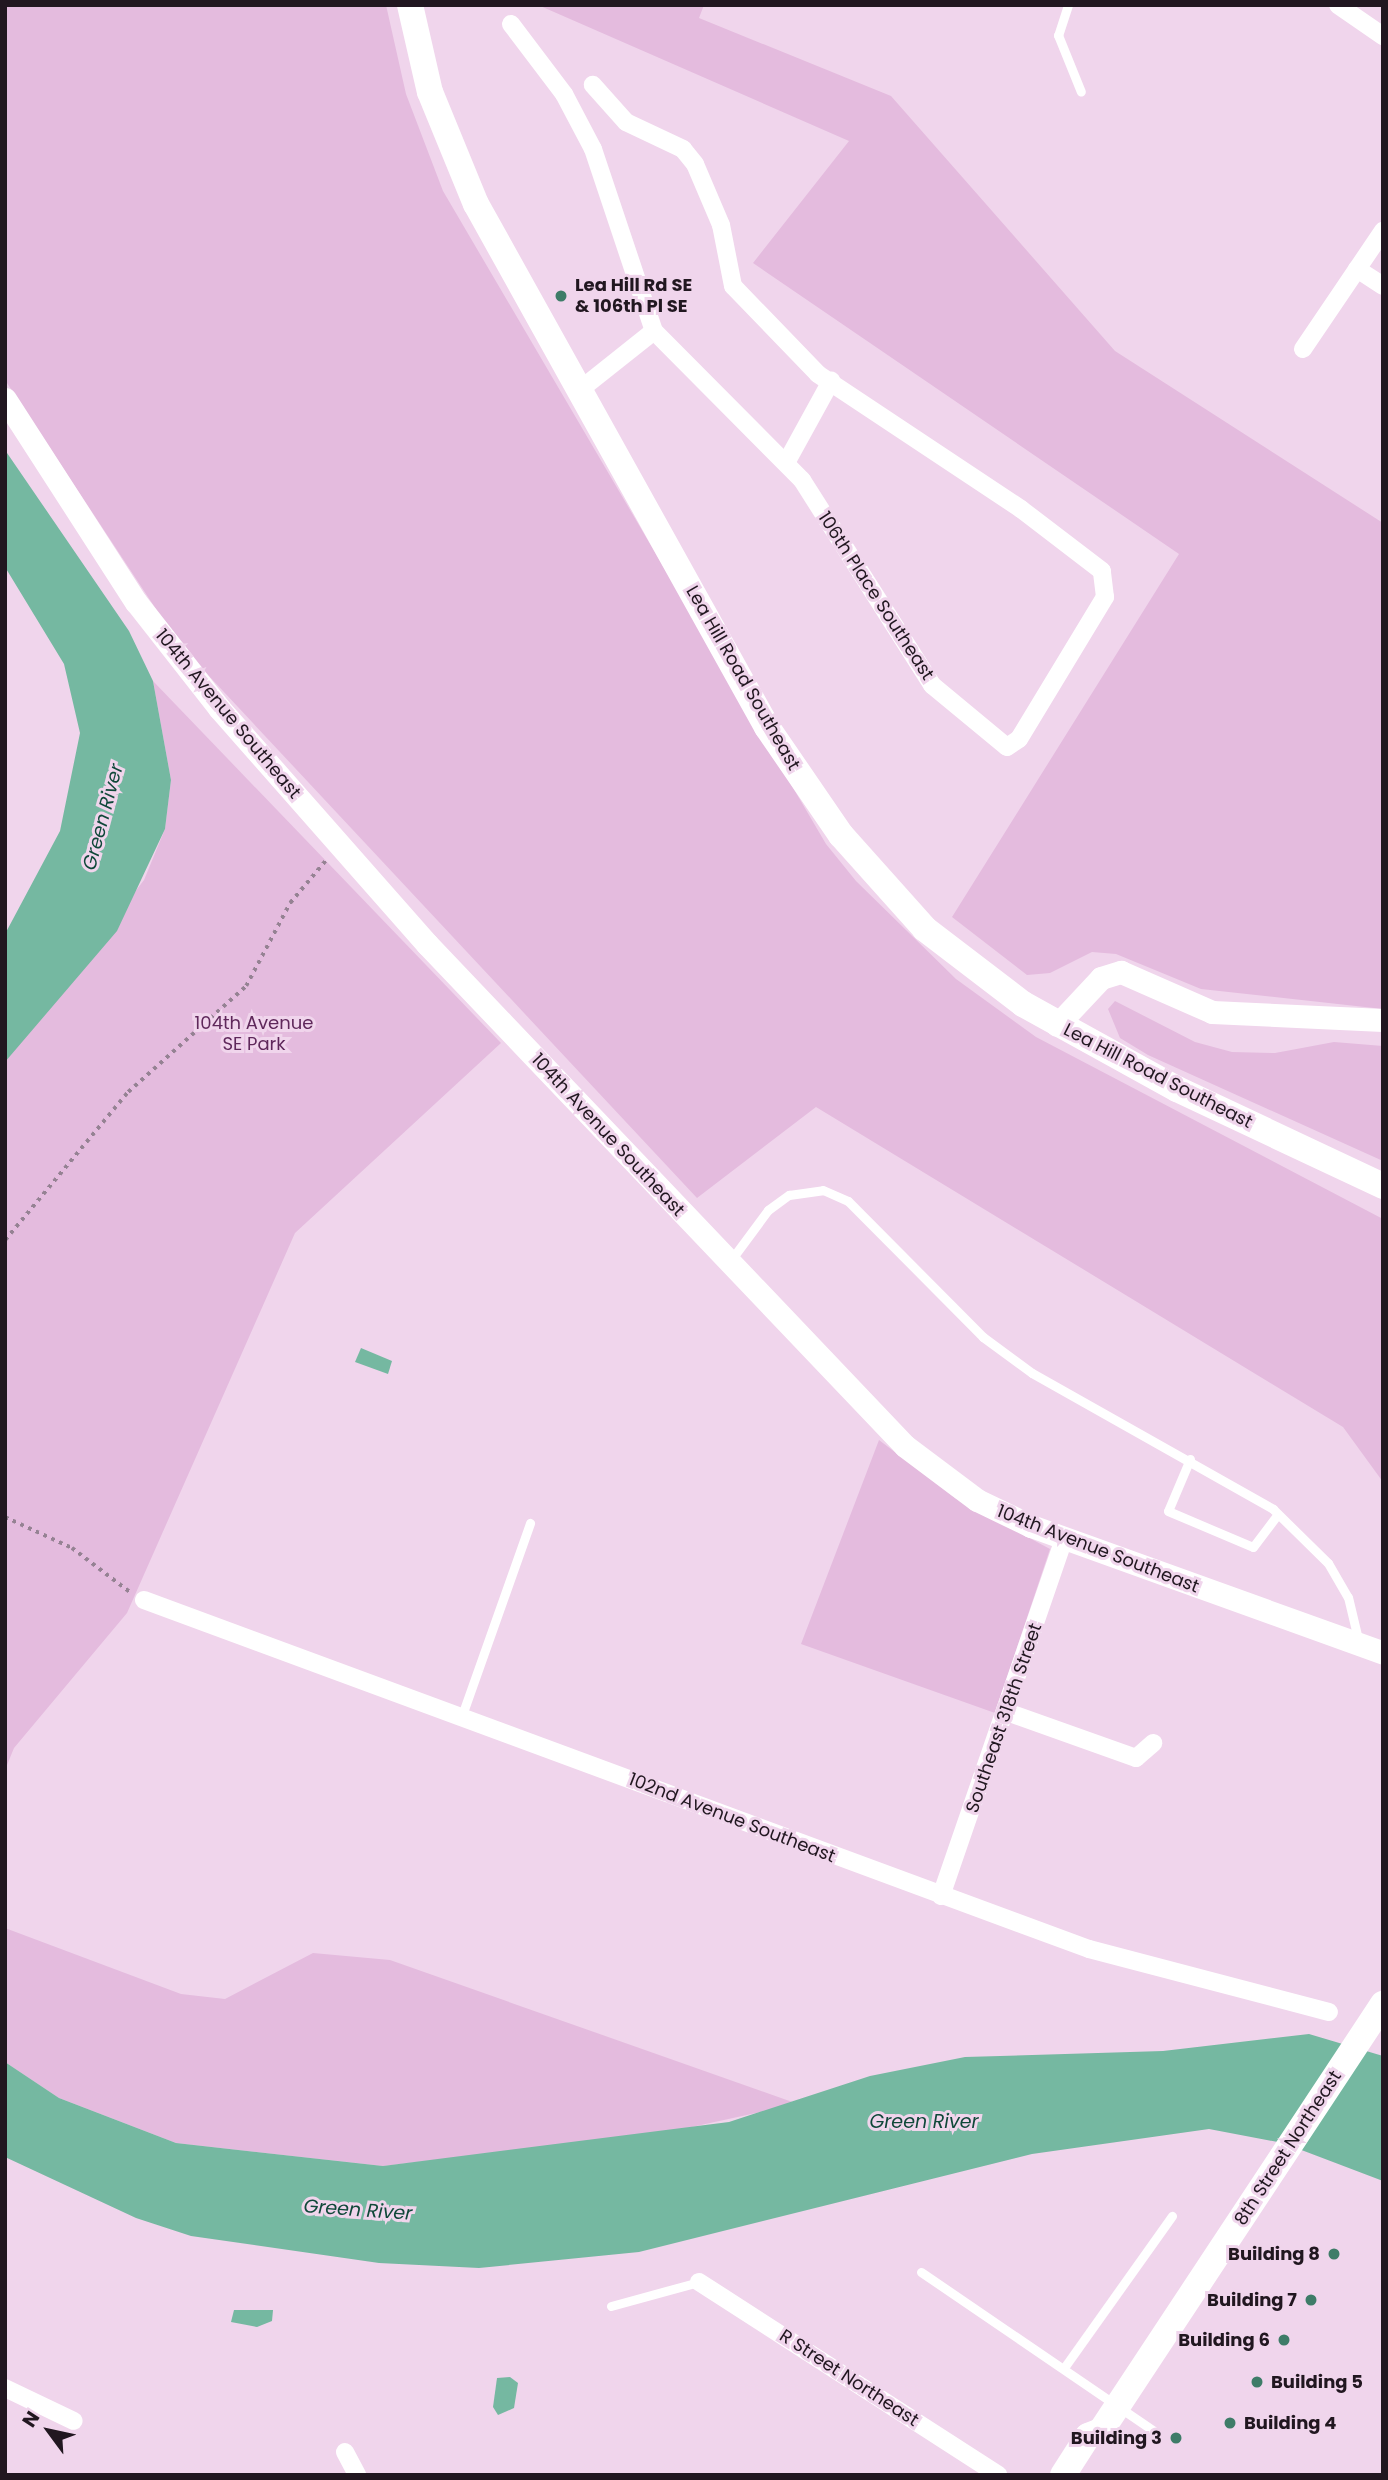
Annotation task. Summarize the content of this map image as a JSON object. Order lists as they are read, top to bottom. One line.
{"streets":{"main road":["Lea Hill Road Southeast","8th Street Northeast"],"street":["106th Place Southeast","104th Avenue Southeast","Southeast 318th Street","102nd Avenue Southeast","R Street Northeast"]},"crossings":[["104th Avenue Southeast","Southeast 318th Street"],["Southeast 318th Street","102nd Avenue Southeast"]],"water":["Green River"],"parks":["104th Avenue SE Park"],"places":["Lea Hill Rd SE & 106th Pl SE","Building 8","Building 7","Building 6","Building 5","Building 4","Building 3"],"north":"top left"}
